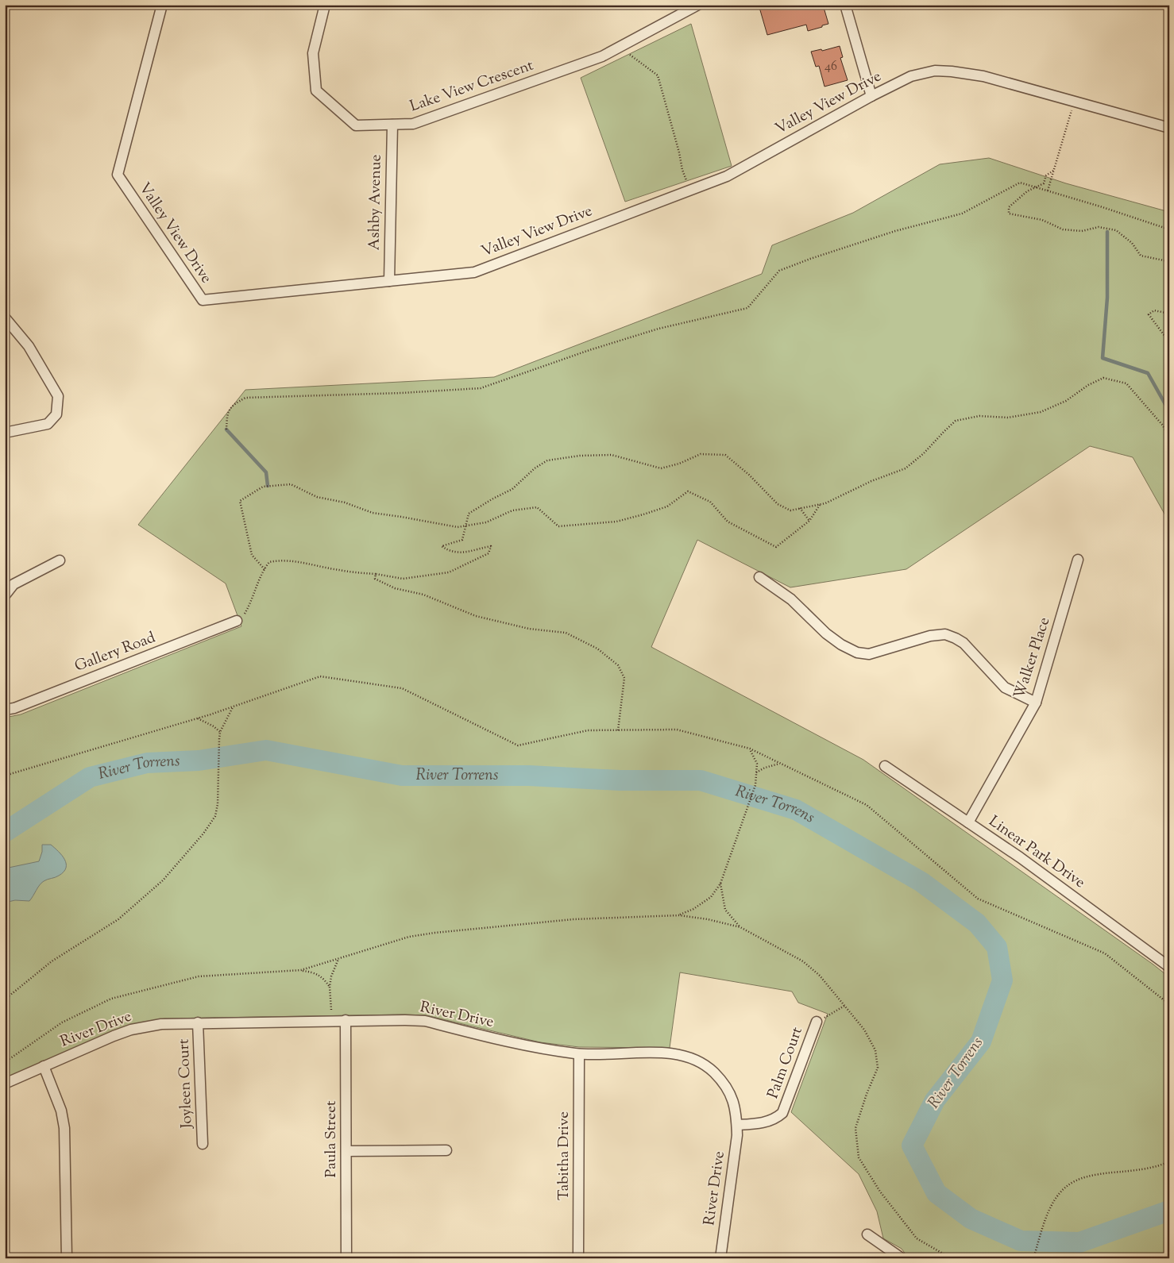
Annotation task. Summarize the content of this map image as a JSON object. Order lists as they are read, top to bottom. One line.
{"streets":{"street":["Lake View Crescent","Valley View Drive","Ashby Avenue","Gallery Road","Walker Place","Linear Park Drive","River Drive","Palm Court","Joyleen Court","Paula Street","Tabitha Drive"]},"crossings":[["Lake View Crescent","Ashby Avenue"],["Valley View Drive","Ashby Avenue"],["Walker Place","Linear Park Drive"],["River Drive","Palm Court"],["River Drive","Joyleen Court"],["River Drive","Paula Street"],["River Drive","Tabitha Drive"]],"water":["River Torrens"],"house_numbers":["46"]}
